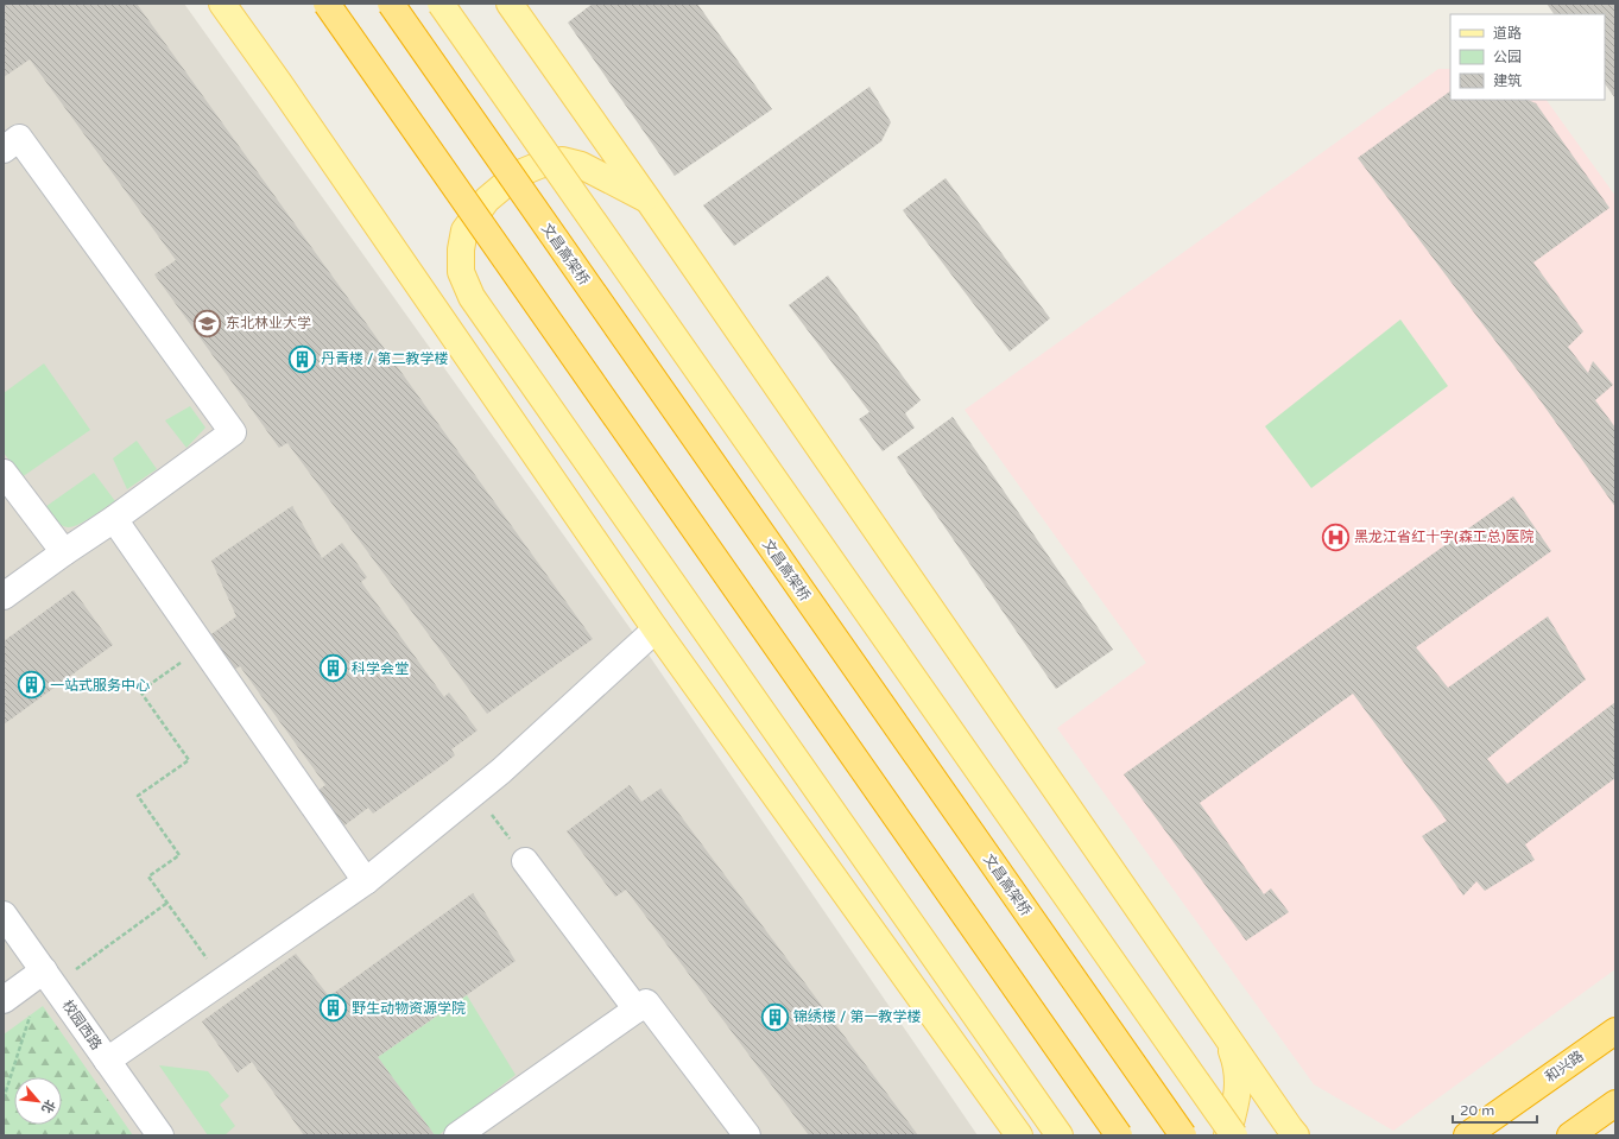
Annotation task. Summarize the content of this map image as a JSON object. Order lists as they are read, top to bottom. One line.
{"streets":{"highway":["文昌高架桥","和兴路"],"street":["校园西路"]},"places":{"school or university":["东北林业大学"],"building":["丹青楼 / 第二教学楼","科学会堂","一站式服务中心","野生动物资源学院","锦绣楼 / 第一教学楼"],"hospital":["黑龙江省红十字(森工总)医院"]},"legend":["道路","公园","建筑"],"scale_bar":"20 m","north":"bottom right"}
